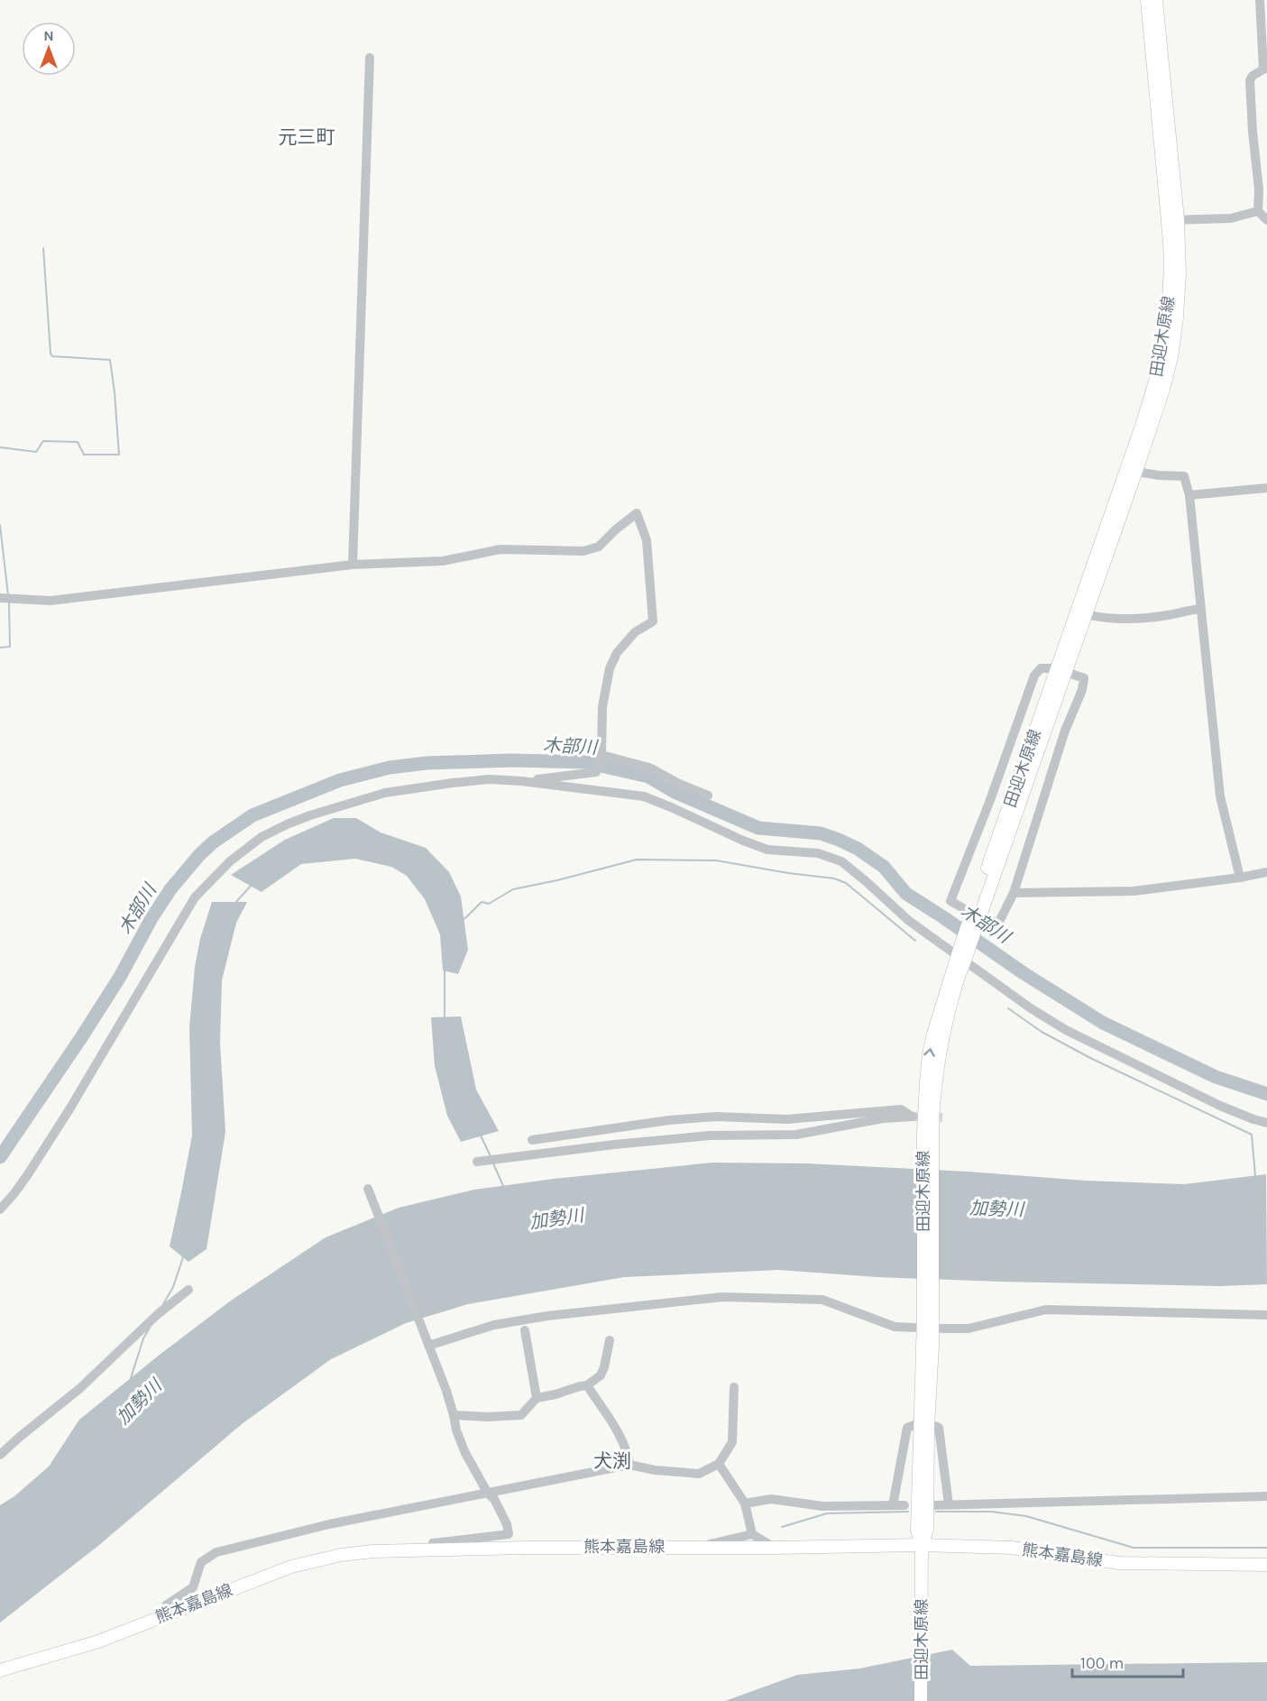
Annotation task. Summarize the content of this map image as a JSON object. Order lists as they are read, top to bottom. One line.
{"streets":{"main road":["田迎木原線","熊本嘉島線"]},"crossings":[["田迎木原線","熊本嘉島線"]],"districts":["元三町","犬渕"],"water":["木部川","加勢川"],"scale_bar":"100 m","north":"top"}
